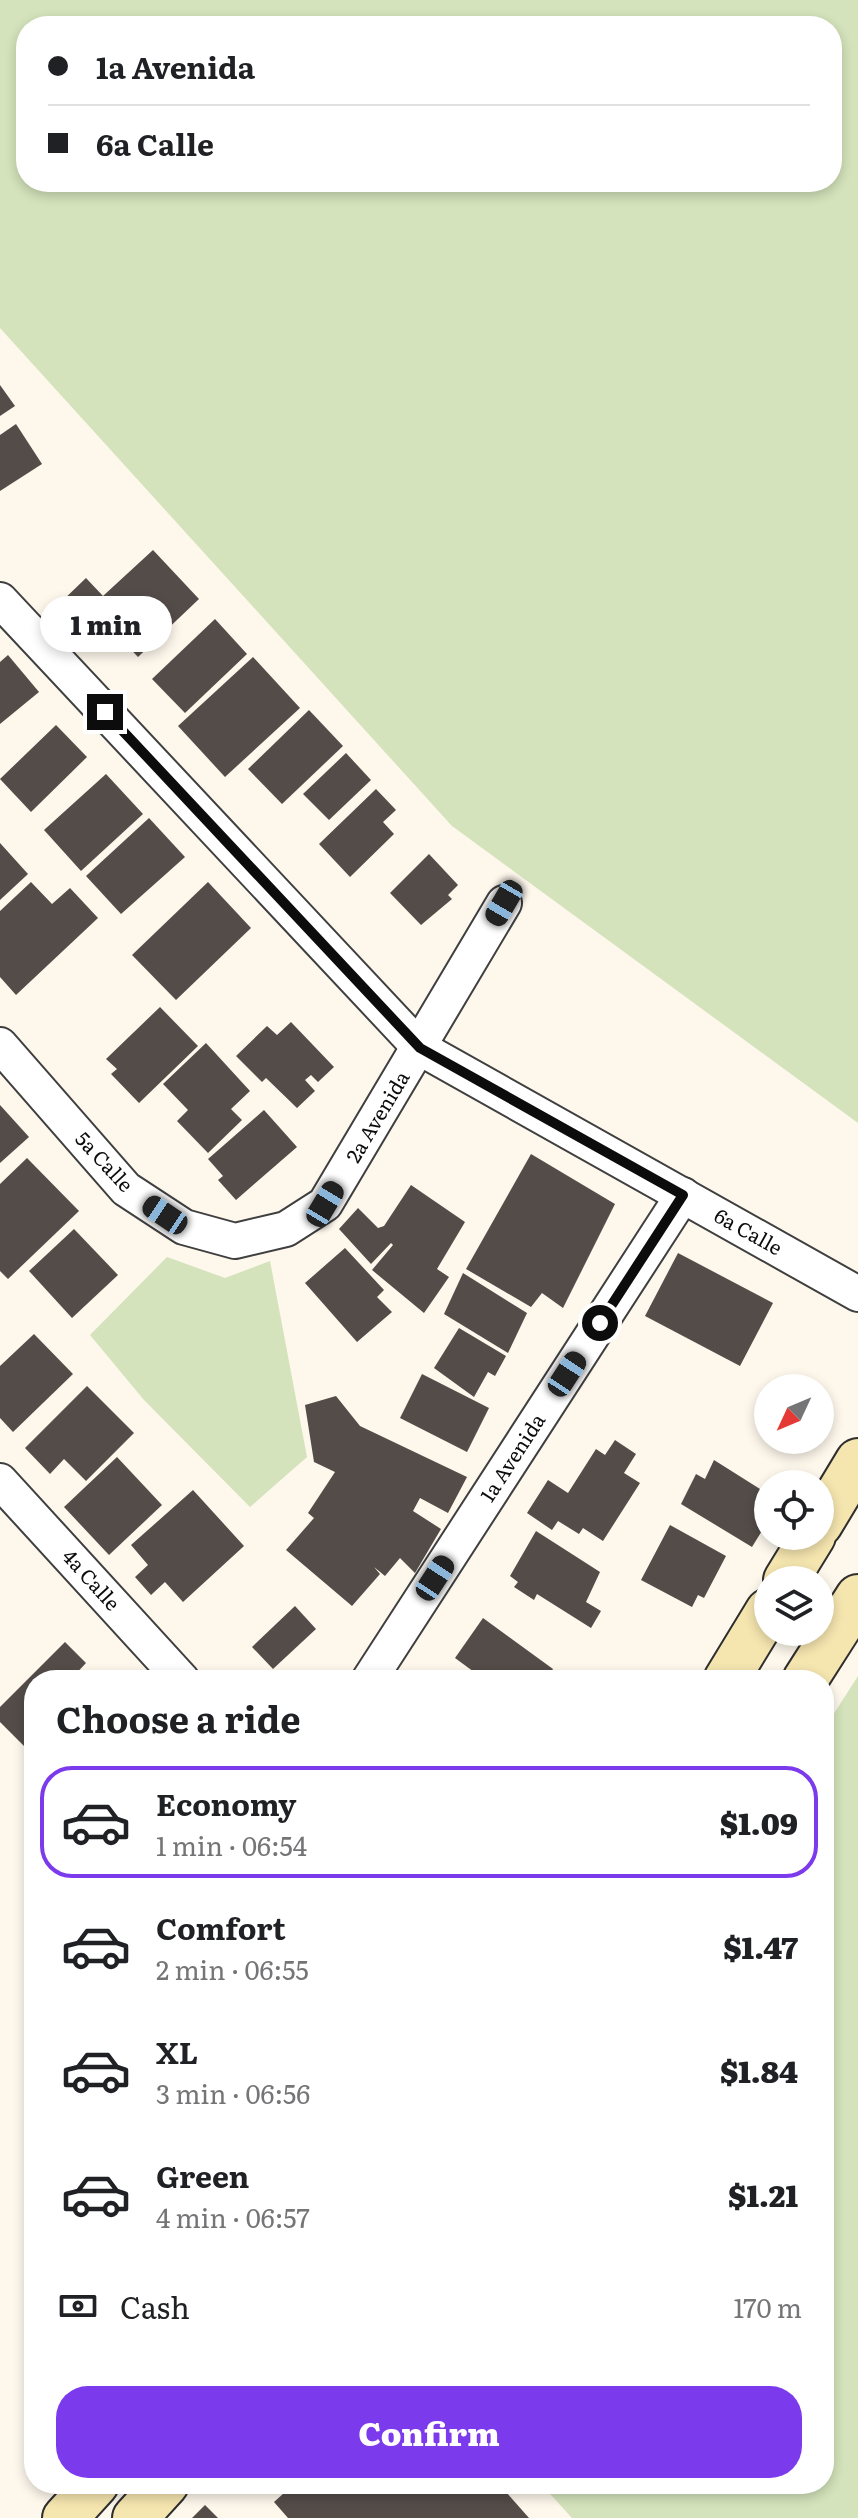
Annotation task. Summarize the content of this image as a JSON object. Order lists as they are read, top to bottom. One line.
{"streets":{"street":["2a Avenida","5a Calle","6a Calle","1a Avenida","4a Calle"]},"crossings":[["2a Avenida","5a Calle"],["2a Avenida","6a Calle"],["6a Calle","1a Avenida"]],"north":"bottom left","page":{"banner":["1a Avenida","6a Calle"],"bubble":"1 min","heading":"Choose a ride","list":[{"name":"Economy","note":"1 min · 06:54","value":"$1.09"},{"name":"Comfort","note":"2 min · 06:55","value":"$1.47"},{"name":"XL","note":"3 min · 06:56","value":"$1.84"},{"name":"Green","note":"4 min · 06:57","value":"$1.21"}],"pay":["Cash","170 m"],"buttons":"Confirm"}}
